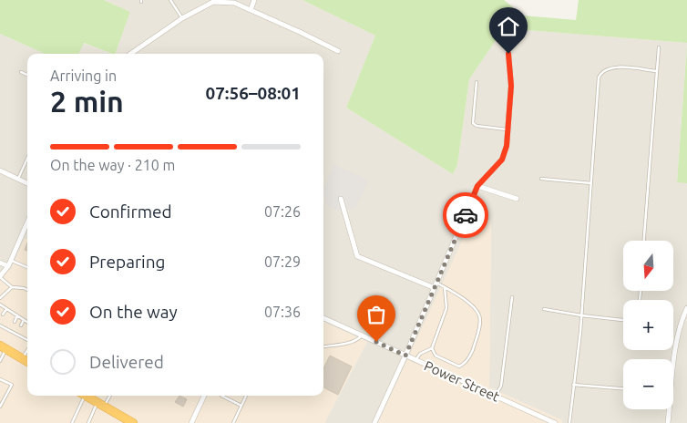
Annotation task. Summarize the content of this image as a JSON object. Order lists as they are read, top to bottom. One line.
{"streets":{"street":["Power Street"]},"north":"bottom","page":{"heading":["2 min","Arriving in","07:56–08:01"],"bar":"On the way · 210 m","list":[["Confirmed","07:26"],["Preparing","07:29"],["On the way","07:36"],"Delivered"],"map_buttons":["+","−"]}}
